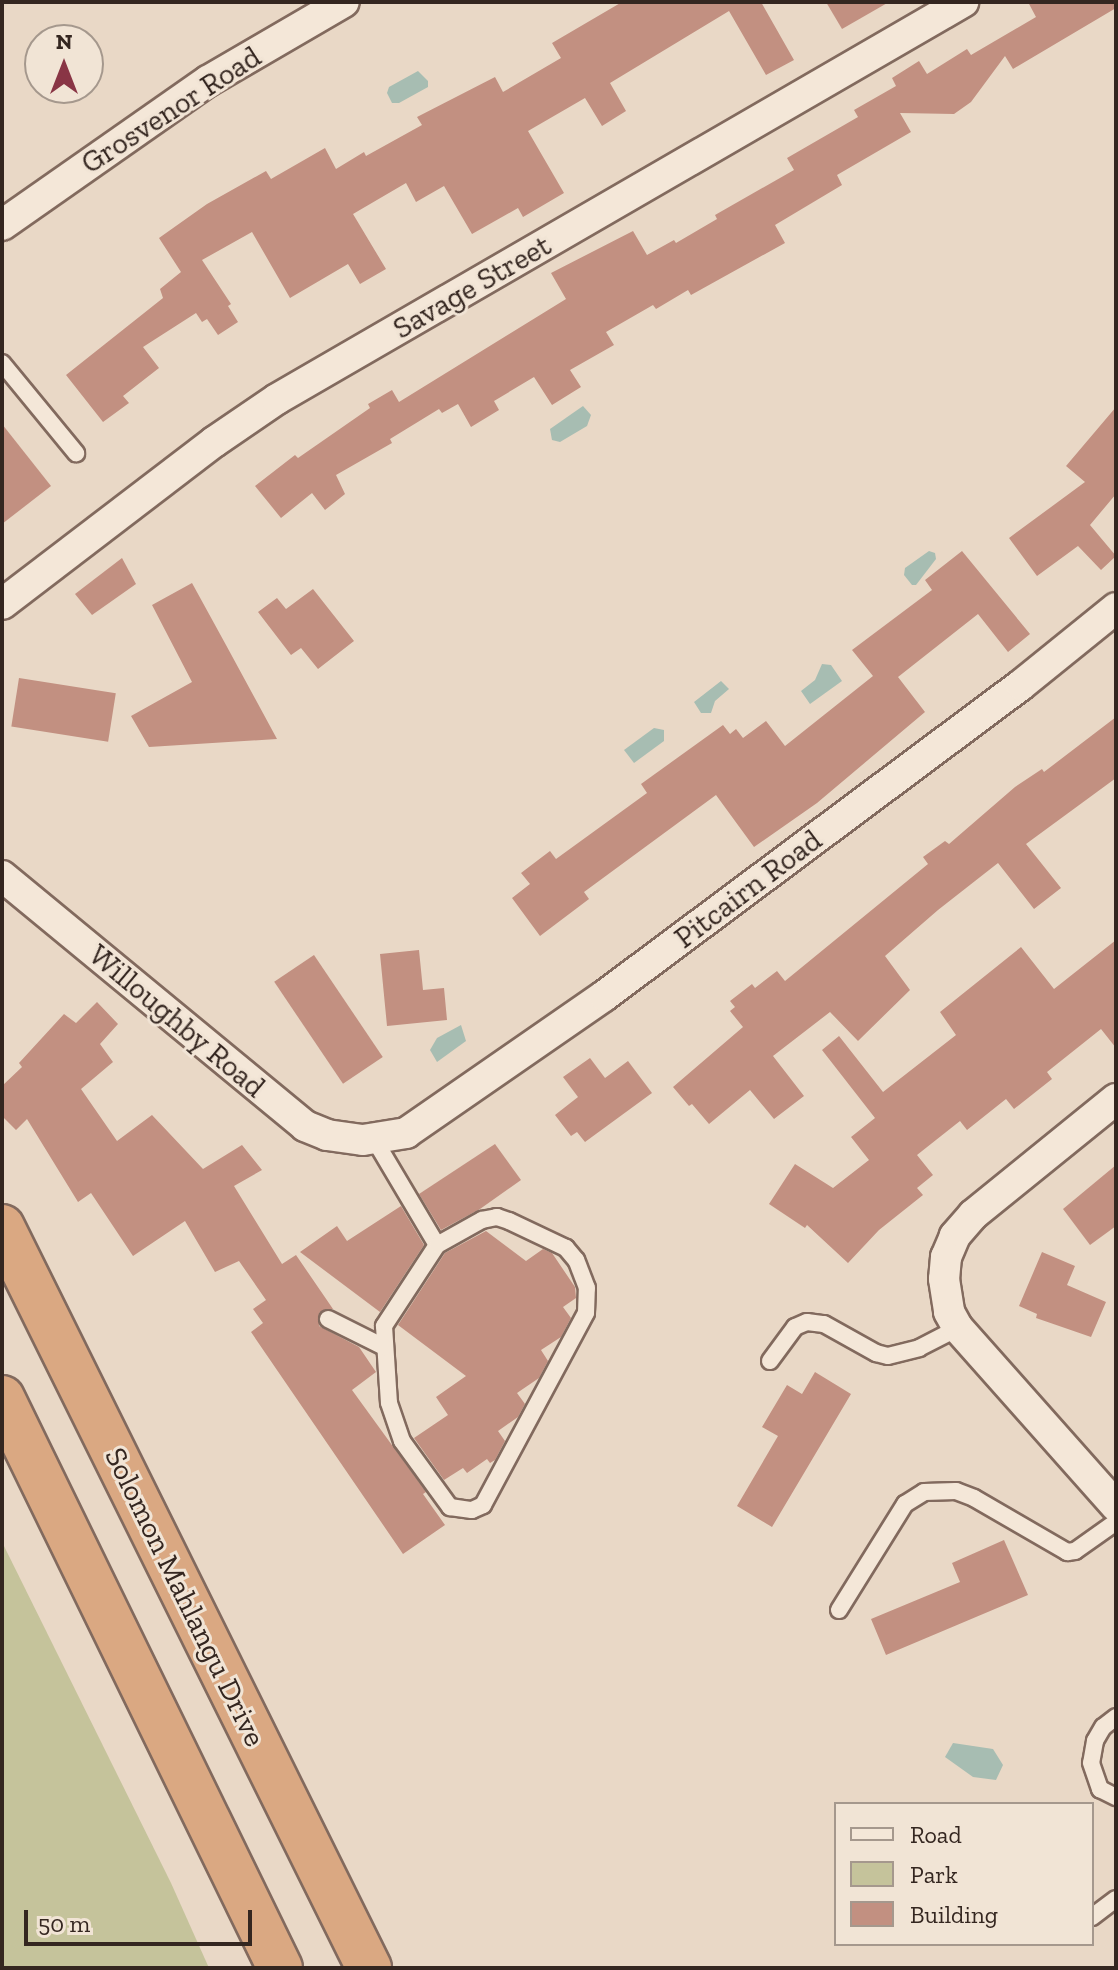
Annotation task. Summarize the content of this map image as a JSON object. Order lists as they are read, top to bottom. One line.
{"streets":{"highway":["Solomon Mahlangu Drive"],"street":["Grosvenor Road","Savage Street","Pitcairn Road","Willoughby Road"]},"crossings":[["Pitcairn Road","Willoughby Road"]],"legend":["Road","Park","Building"],"scale_bar":"50 m","north":"top"}
